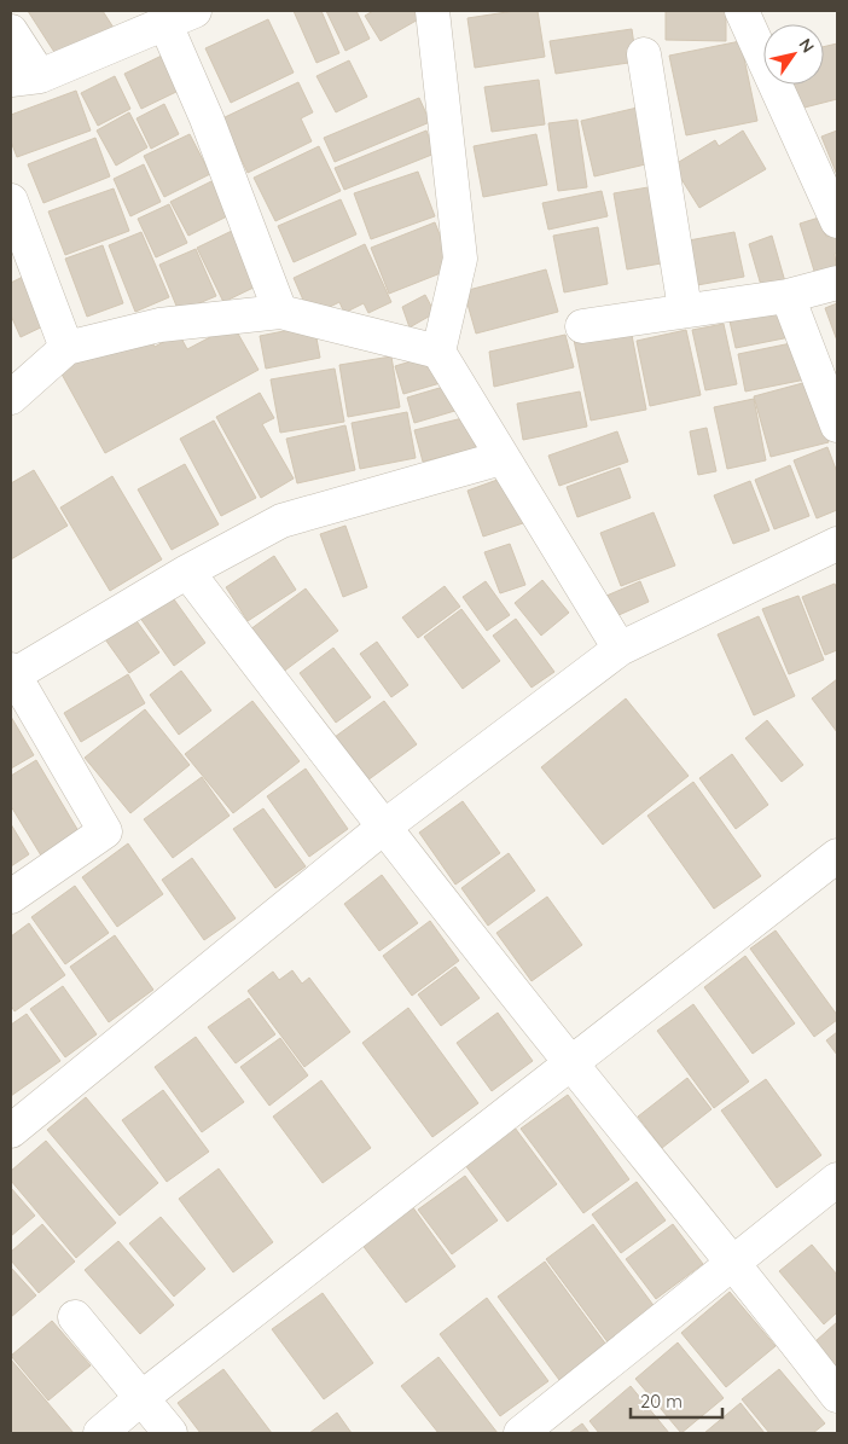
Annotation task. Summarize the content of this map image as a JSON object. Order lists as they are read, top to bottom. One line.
{"scale_bar":"20 m","north":"top right"}
